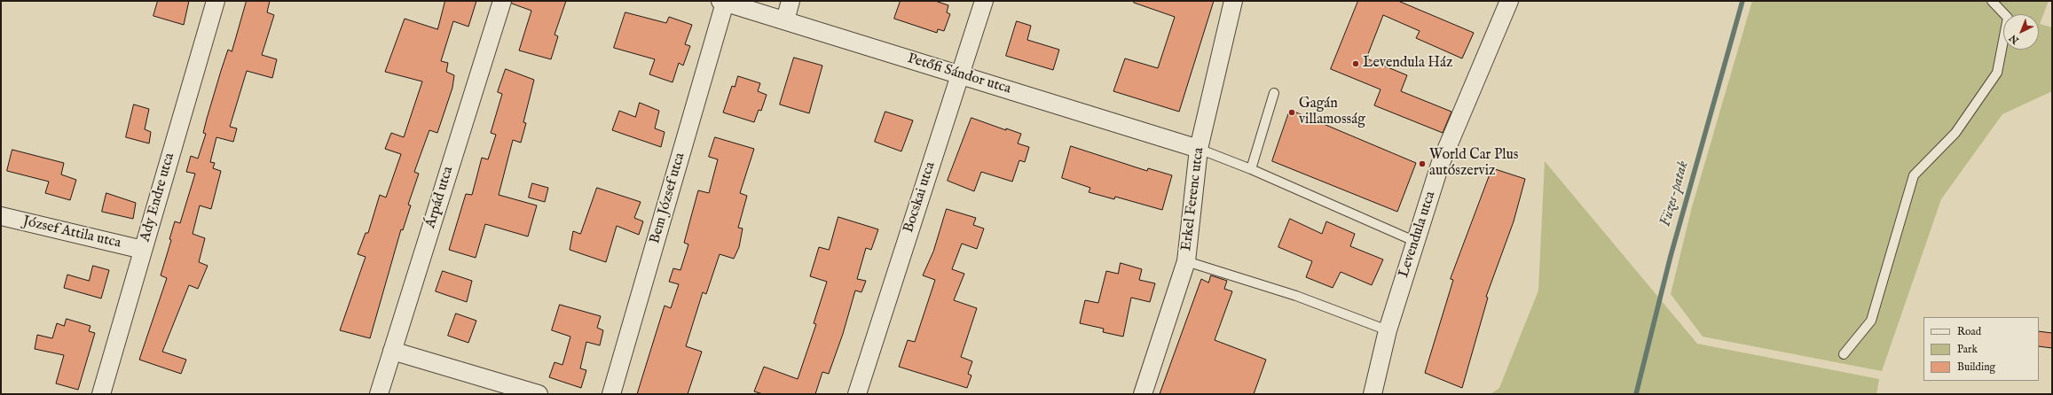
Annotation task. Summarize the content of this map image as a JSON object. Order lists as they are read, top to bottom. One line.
{"streets":{"street":["Petőfi Sándor utca","Ady Endre utca","Árpád utca","Bocskai utca","Bem József utca","Erkel Ferenc utca","József Attila utca","Levendula utca"]},"crossings":[["Petőfi Sándor utca","Bocskai utca"],["Petőfi Sándor utca","Bem József utca"],["Petőfi Sándor utca","Erkel Ferenc utca"],["Ady Endre utca","József Attila utca"]],"water":["Füzes-patak"],"places":["Levendula Ház","Gagán villamosság","World Car Plus autószerviz"],"legend":["Road","Park","Building"],"north":"bottom left"}
